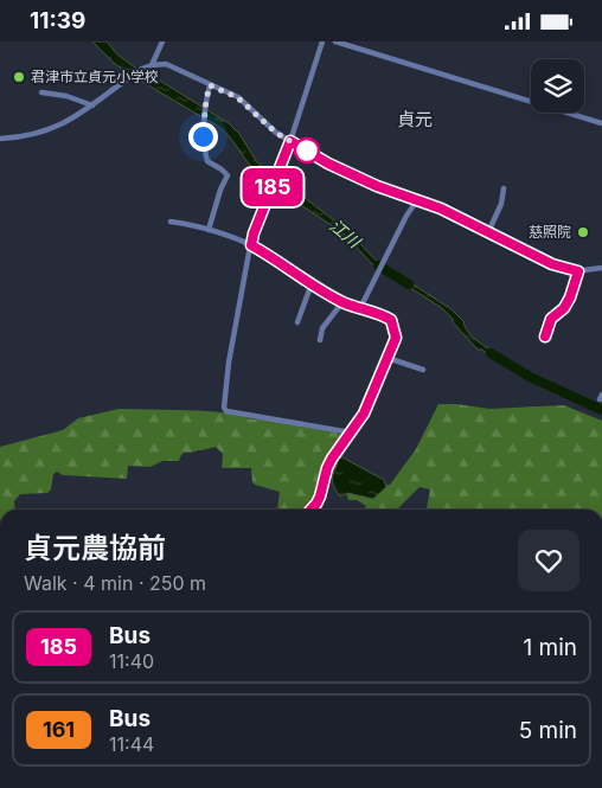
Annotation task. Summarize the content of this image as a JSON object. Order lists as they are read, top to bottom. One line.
{"districts":["貞元"],"water":["江川"],"places":["君津市立貞元小学校","慈照院"],"lines":["bus line 185"],"page":{"status":"11:39","on_map":"185","heading":["貞元農協前","Walk · 4 min · 250 m"],"list":[{"mark":"185","name":"Bus","note":"11:40","value":"1 min"},{"mark":"161","name":"Bus","note":"11:44","value":"5 min"}]}}
